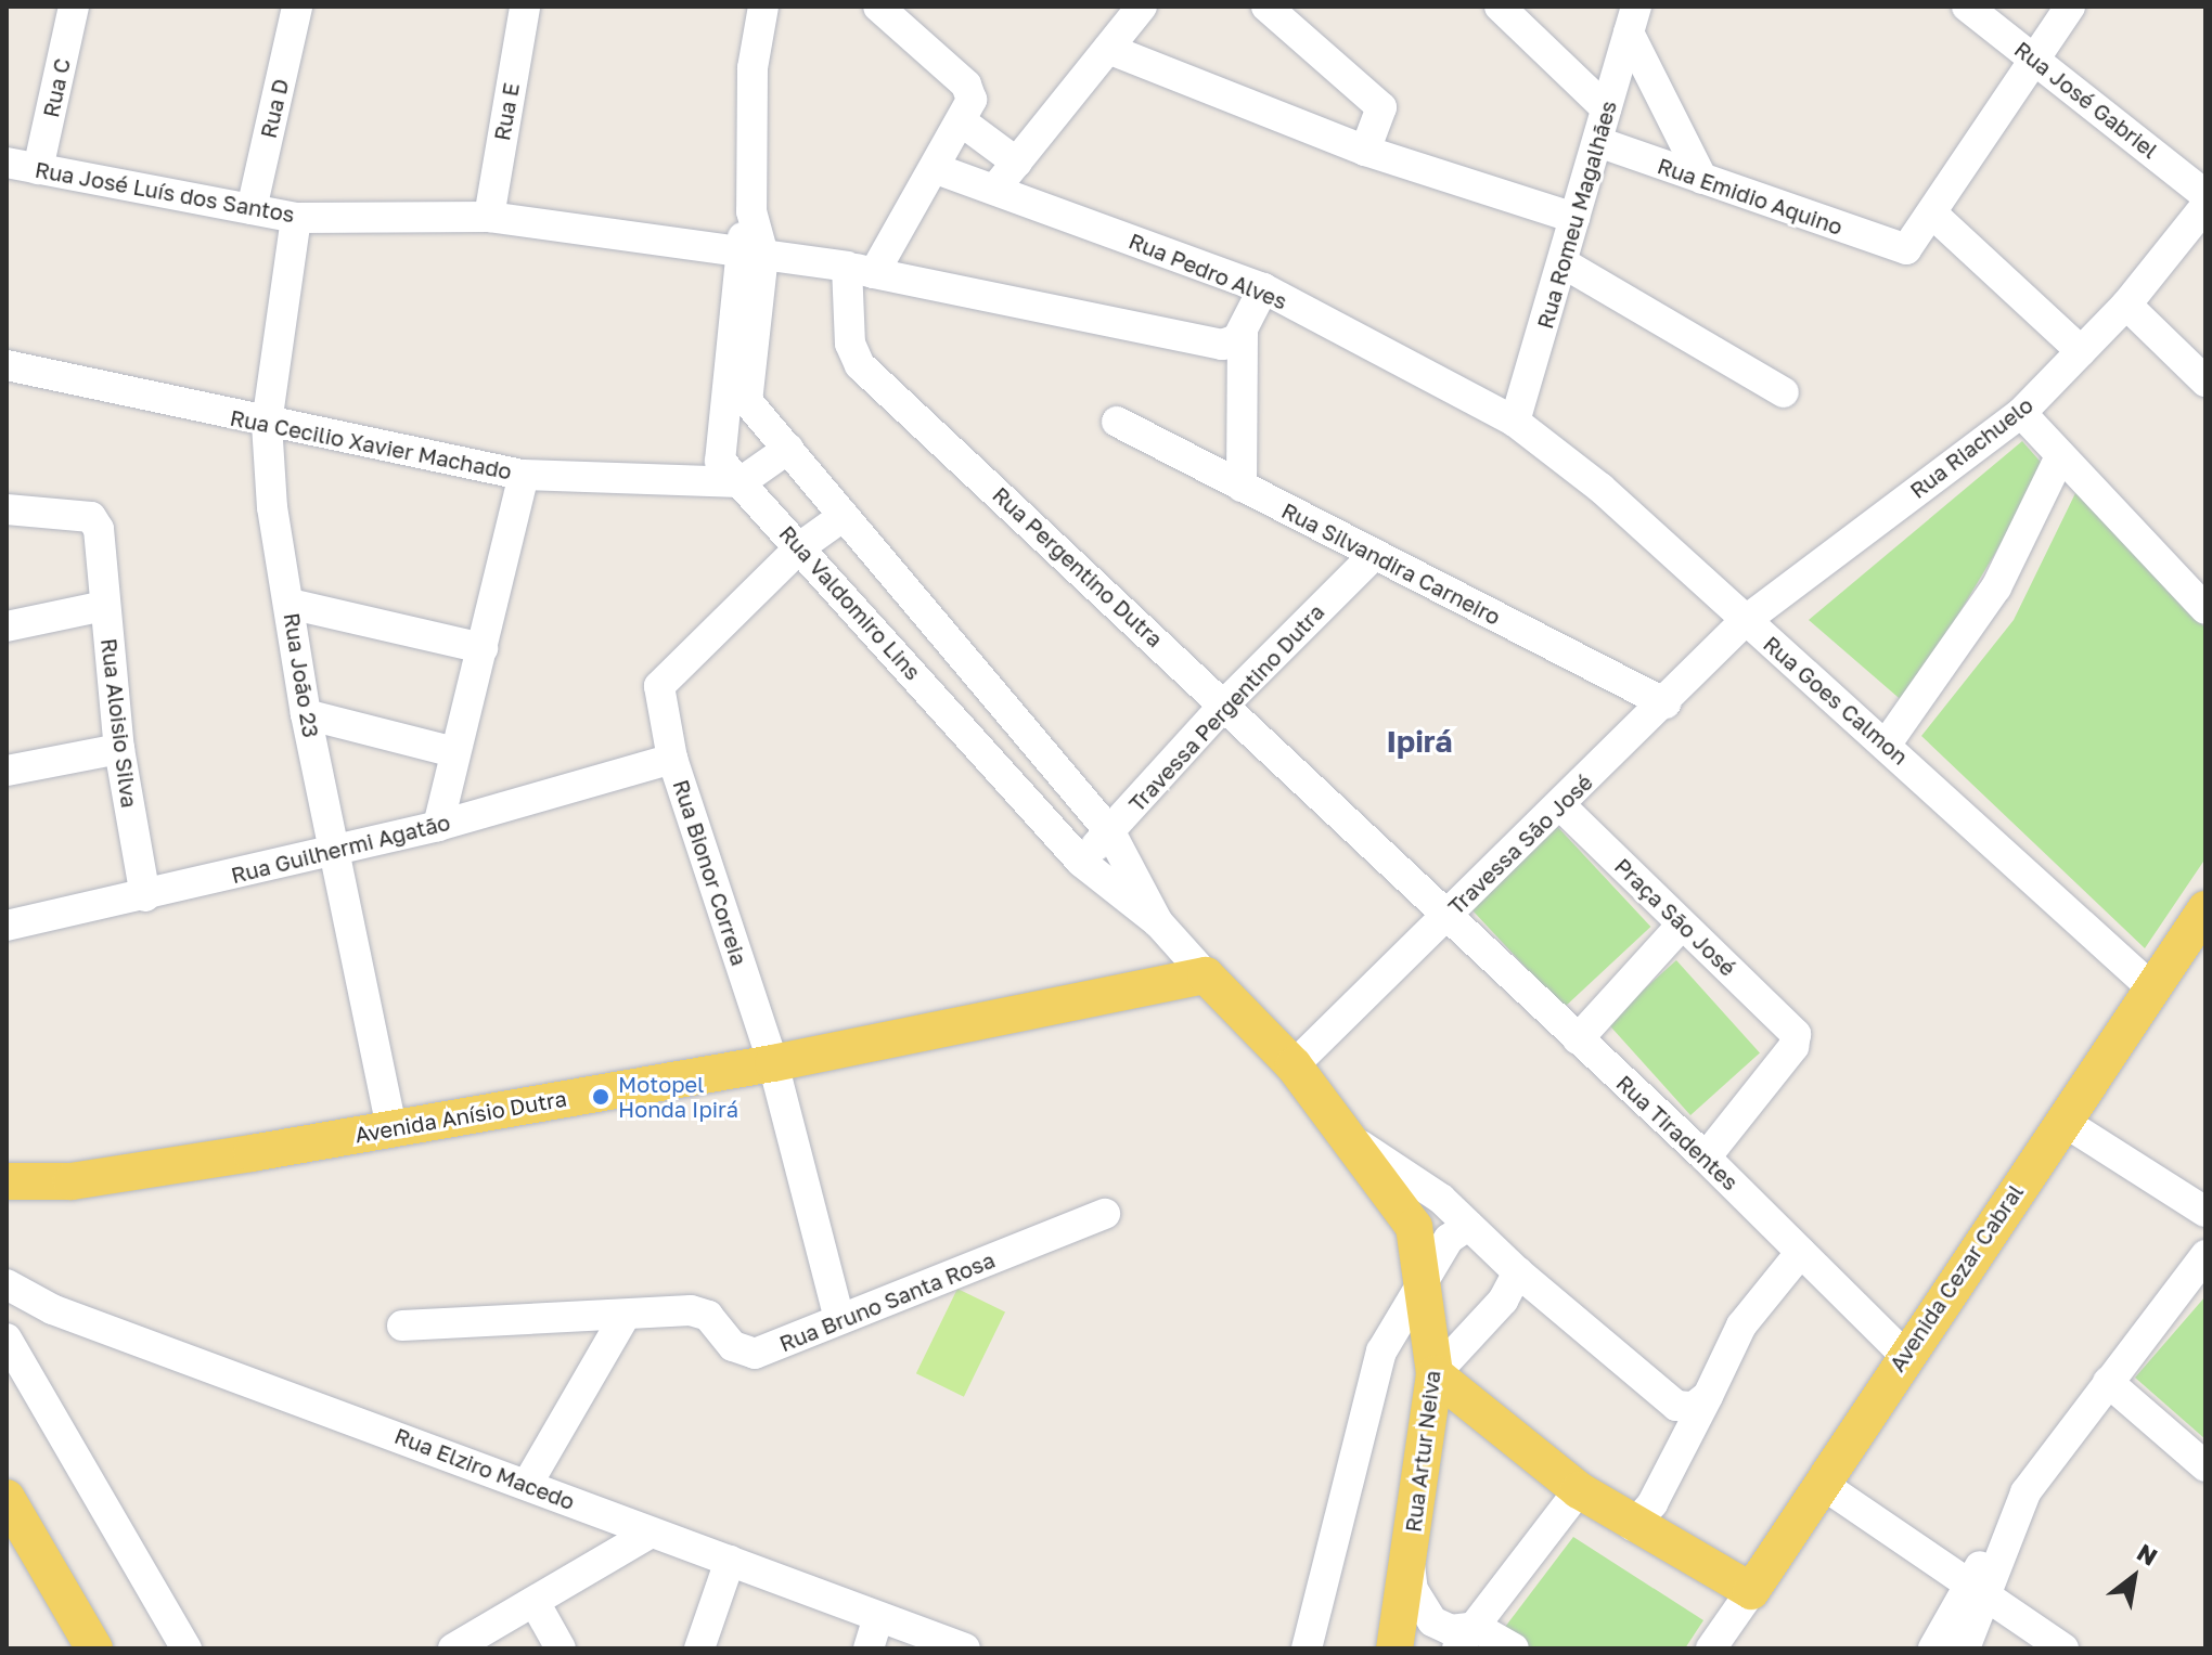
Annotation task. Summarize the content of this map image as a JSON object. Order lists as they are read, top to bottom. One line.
{"streets":{"main road":["Rua Valdomiro Lins","Avenida Anísio Dutra","Avenida Cezar Cabral","Rua Artur Neiva"],"street":["Rua C","Rua José Gabriel","Rua D","Rua E","Rua José Luís dos Santos","Rua Emidio Aquino","Rua Romeu Magalhães","Rua Pedro Alves","Rua Cecilio Xavier Machado","Rua Riachuelo","Rua Silvandira Carneiro","Rua Pergentino Dutra","Rua João 23","Rua Goes Calmon","Travessa Pergentino Dutra","Rua Aloisio Silva","Travessa São José","Rua Guilhermi Agatão","Rua Bionor Correia","Praça São José","Rua Tiradentes","Rua Bruno Santa Rosa","Rua Elziro Macedo"]},"crossings":[["Rua C","Rua José Luís dos Santos"],["Rua D","Rua José Luís dos Santos"],["Rua E","Rua José Luís dos Santos"],["Rua José Luís dos Santos","Rua Valdomiro Lins"],["Rua José Luís dos Santos","Rua João 23"],["Rua Emidio Aquino","Rua Romeu Magalhães"],["Rua Romeu Magalhães","Rua Pedro Alves"],["Rua Romeu Magalhães","Rua Goes Calmon"],["Rua Pedro Alves","Rua Goes Calmon"],["Rua Cecilio Xavier Machado","Rua Valdomiro Lins"],["Rua Cecilio Xavier Machado","Rua João 23"],["Rua Riachuelo","Rua Goes Calmon"],["Rua Riachuelo","Travessa São José"],["Rua Silvandira Carneiro","Travessa Pergentino Dutra"],["Rua Silvandira Carneiro","Travessa São José"],["Rua Pergentino Dutra","Travessa Pergentino Dutra"],["Rua Pergentino Dutra","Travessa São José"],["Rua Pergentino Dutra","Rua Tiradentes"],["Rua Valdomiro Lins","Travessa Pergentino Dutra"],["Rua Valdomiro Lins","Travessa São José"],["Rua Valdomiro Lins","Rua Bionor Correia"],["Rua Valdomiro Lins","Avenida Anísio Dutra"],["Rua Valdomiro Lins","Rua Artur Neiva"],["Rua João 23","Rua Guilhermi Agatão"],["Rua João 23","Avenida Anísio Dutra"],["Rua Goes Calmon","Travessa São José"],["Rua Goes Calmon","Avenida Cezar Cabral"],["Rua Aloisio Silva","Rua Guilhermi Agatão"],["Travessa São José","Praça São José"],["Travessa São José","Rua Tiradentes"],["Rua Guilhermi Agatão","Rua Bionor Correia"],["Rua Bionor Correia","Avenida Anísio Dutra"],["Rua Bionor Correia","Rua Bruno Santa Rosa"],["Praça São José","Rua Tiradentes"],["Rua Tiradentes","Avenida Cezar Cabral"]],"districts":["Ipirá"],"places":["Motopel Honda Ipirá"],"north":"top right"}
